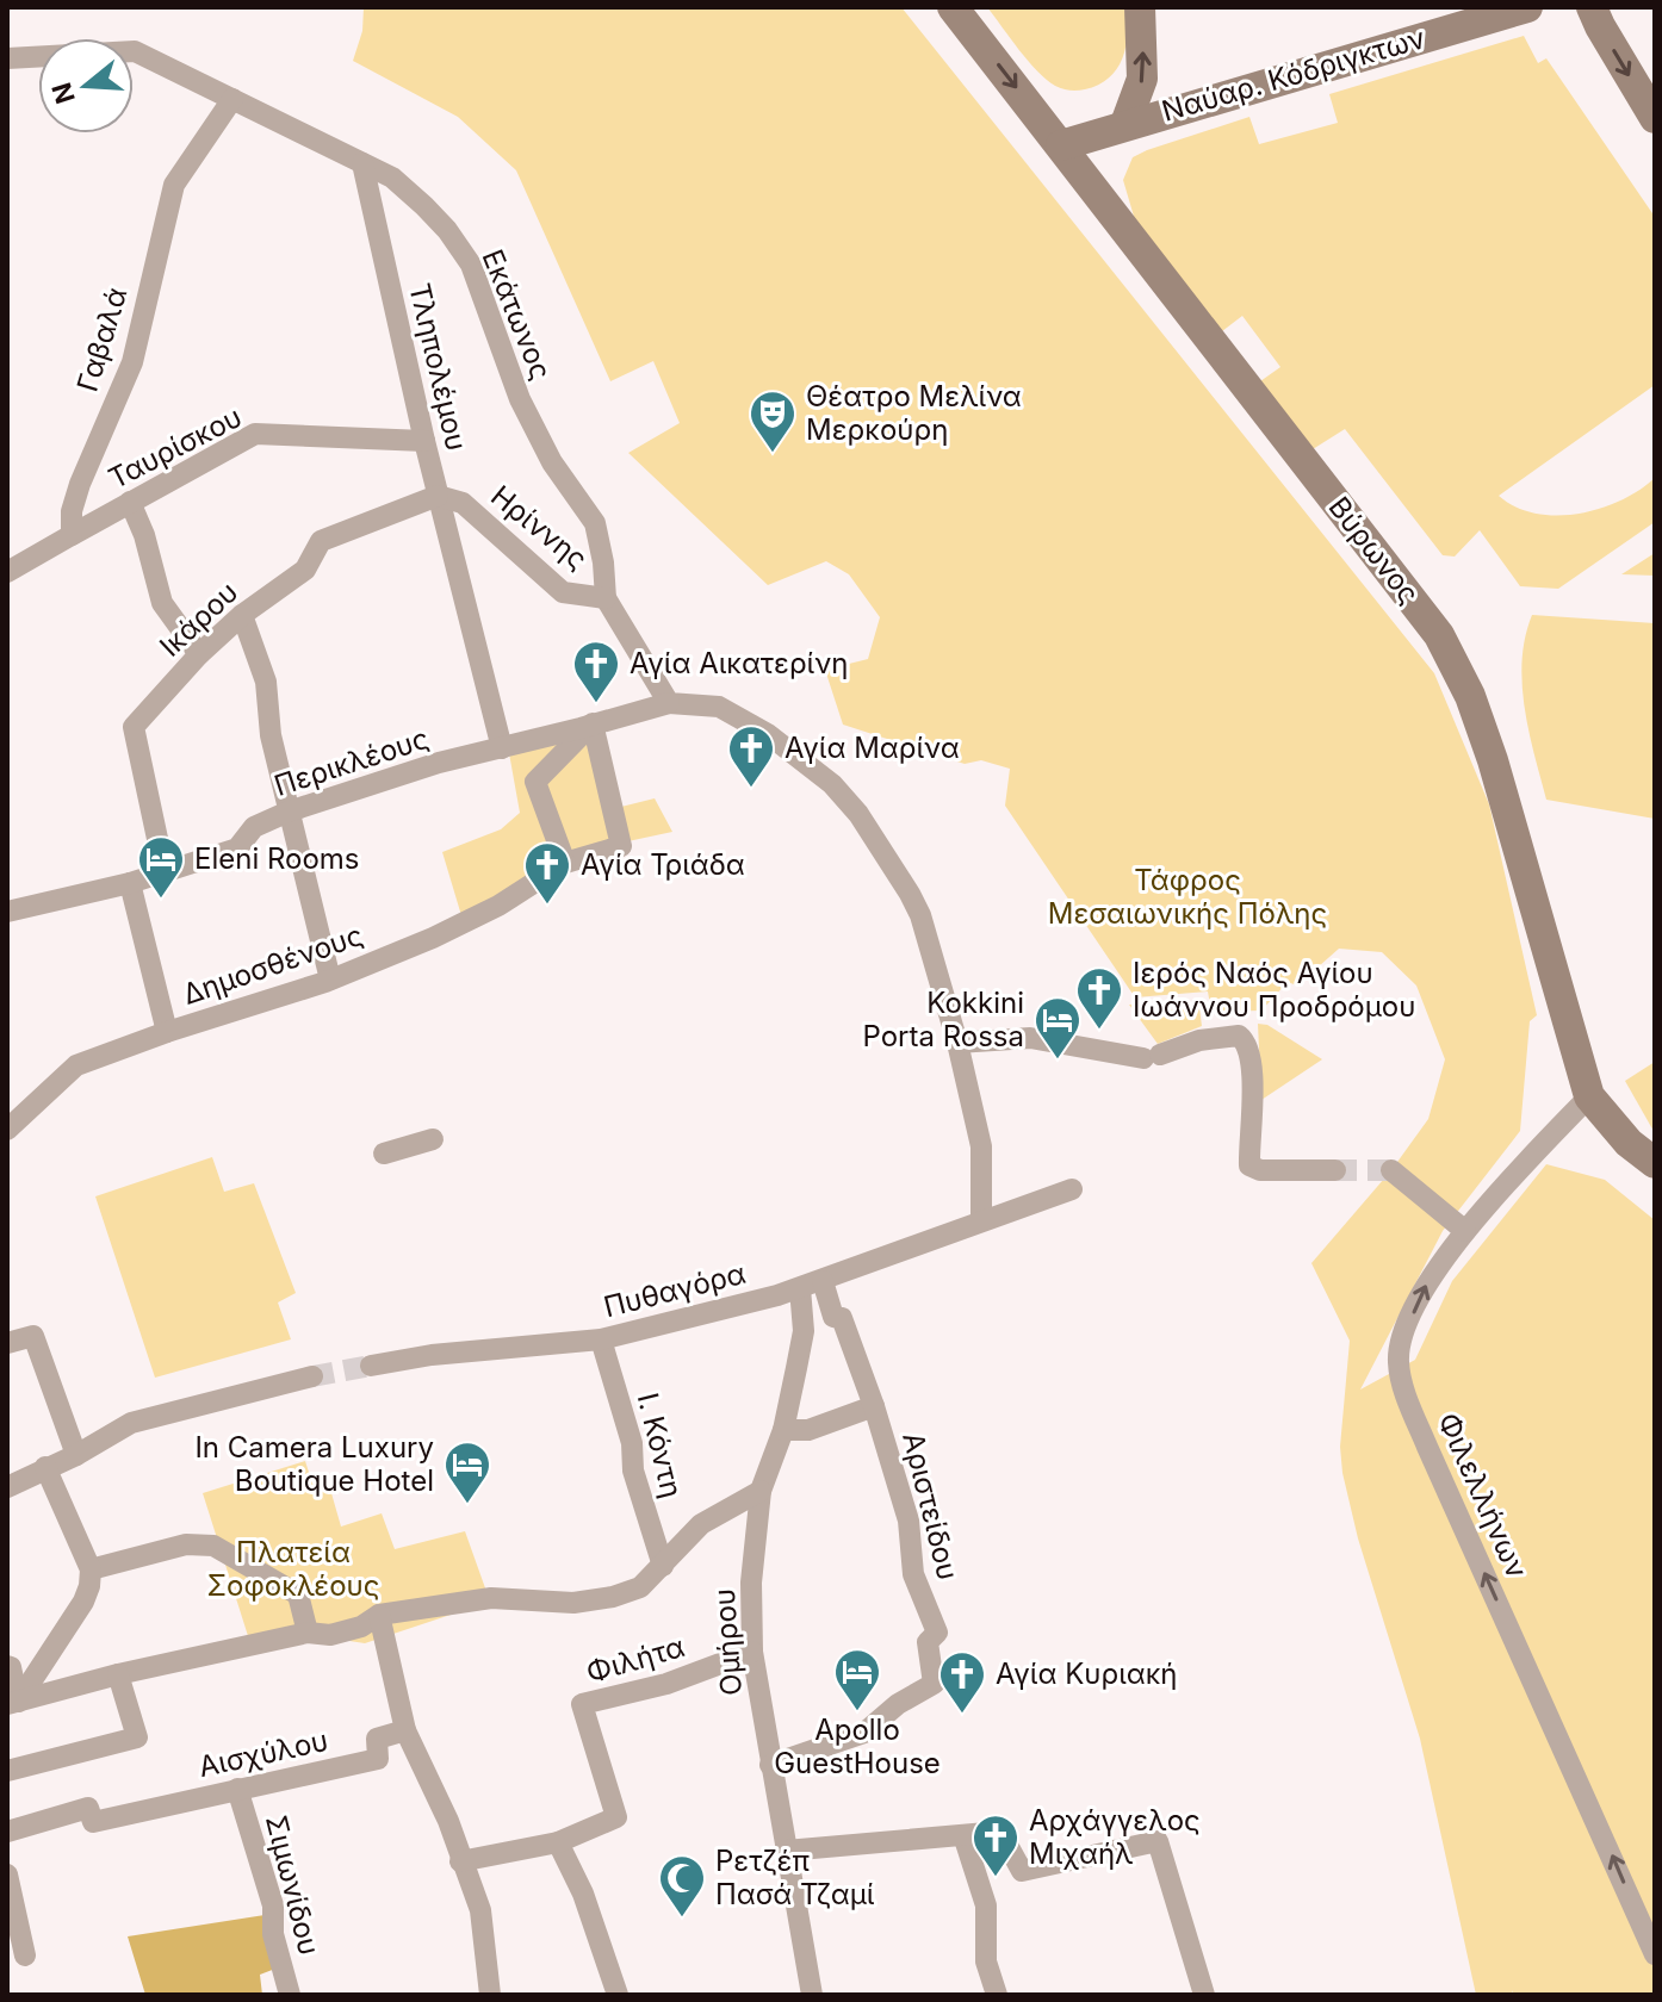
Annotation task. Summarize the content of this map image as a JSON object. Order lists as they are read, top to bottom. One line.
{"streets":{"street":["Ναύαρ. Κόδριγκτων","Εκάτωνος","Γαβαλά","Τληπολέμου","Ταυρίσκου","Ηρίννης","Βύρωνος","Ικάρου","Περικλέους","Δημοσθένους","Πυθαγόρα","Ι. Κόντη","Φιλελλήνων","Αριστείδου","Ομήρου","Φιλήτα","Αισχύλου","Σιμωνίδου"]},"crossings":[["Ναύαρ. Κόδριγκτων","Βύρωνος"],["Εκάτωνος","Γαβαλά"],["Εκάτωνος","Τληπολέμου"],["Εκάτωνος","Ηρίννης"],["Γαβαλά","Ταυρίσκου"],["Τληπολέμου","Ταυρίσκου"],["Τληπολέμου","Ηρίννης"],["Τληπολέμου","Ικάρου"],["Τληπολέμου","Περικλέους"],["Ηρίννης","Ικάρου"],["Βύρωνος","Φιλελλήνων"],["Ικάρου","Περικλέους"],["Περικλέους","Δημοσθένους"],["Περικλέους","Πυθαγόρα"],["Πυθαγόρα","Ι. Κόντη"],["Πυθαγόρα","Αριστείδου"],["Πυθαγόρα","Ομήρου"],["Αριστείδου","Ομήρου"],["Ομήρου","Φιλήτα"],["Αισχύλου","Σιμωνίδου"]],"one_way":["Φιλελλήνων"],"parks":["Τάφρος Μεσαιωνικής Πόλης","Πλατεία Σοφοκλέους"],"places":{"theatre":["Θέατρο Μελίνα Μερκούρη"],"church":["Αγία Αικατερίνη","Αγία Μαρίνα","Αγία Τριάδα","Ιερός Ναός Αγίου Ιωάννου Προδρόμου","Αγία Κυριακή","Αρχάγγελος Μιχαήλ"],"hotel":["Eleni Rooms","Kokkini Porta Rossa","In Camera Luxury Boutique Hotel","Apollo GuestHouse"],"mosque":["Ρετζέπ Πασά Τζαμί"]},"north":"left"}
